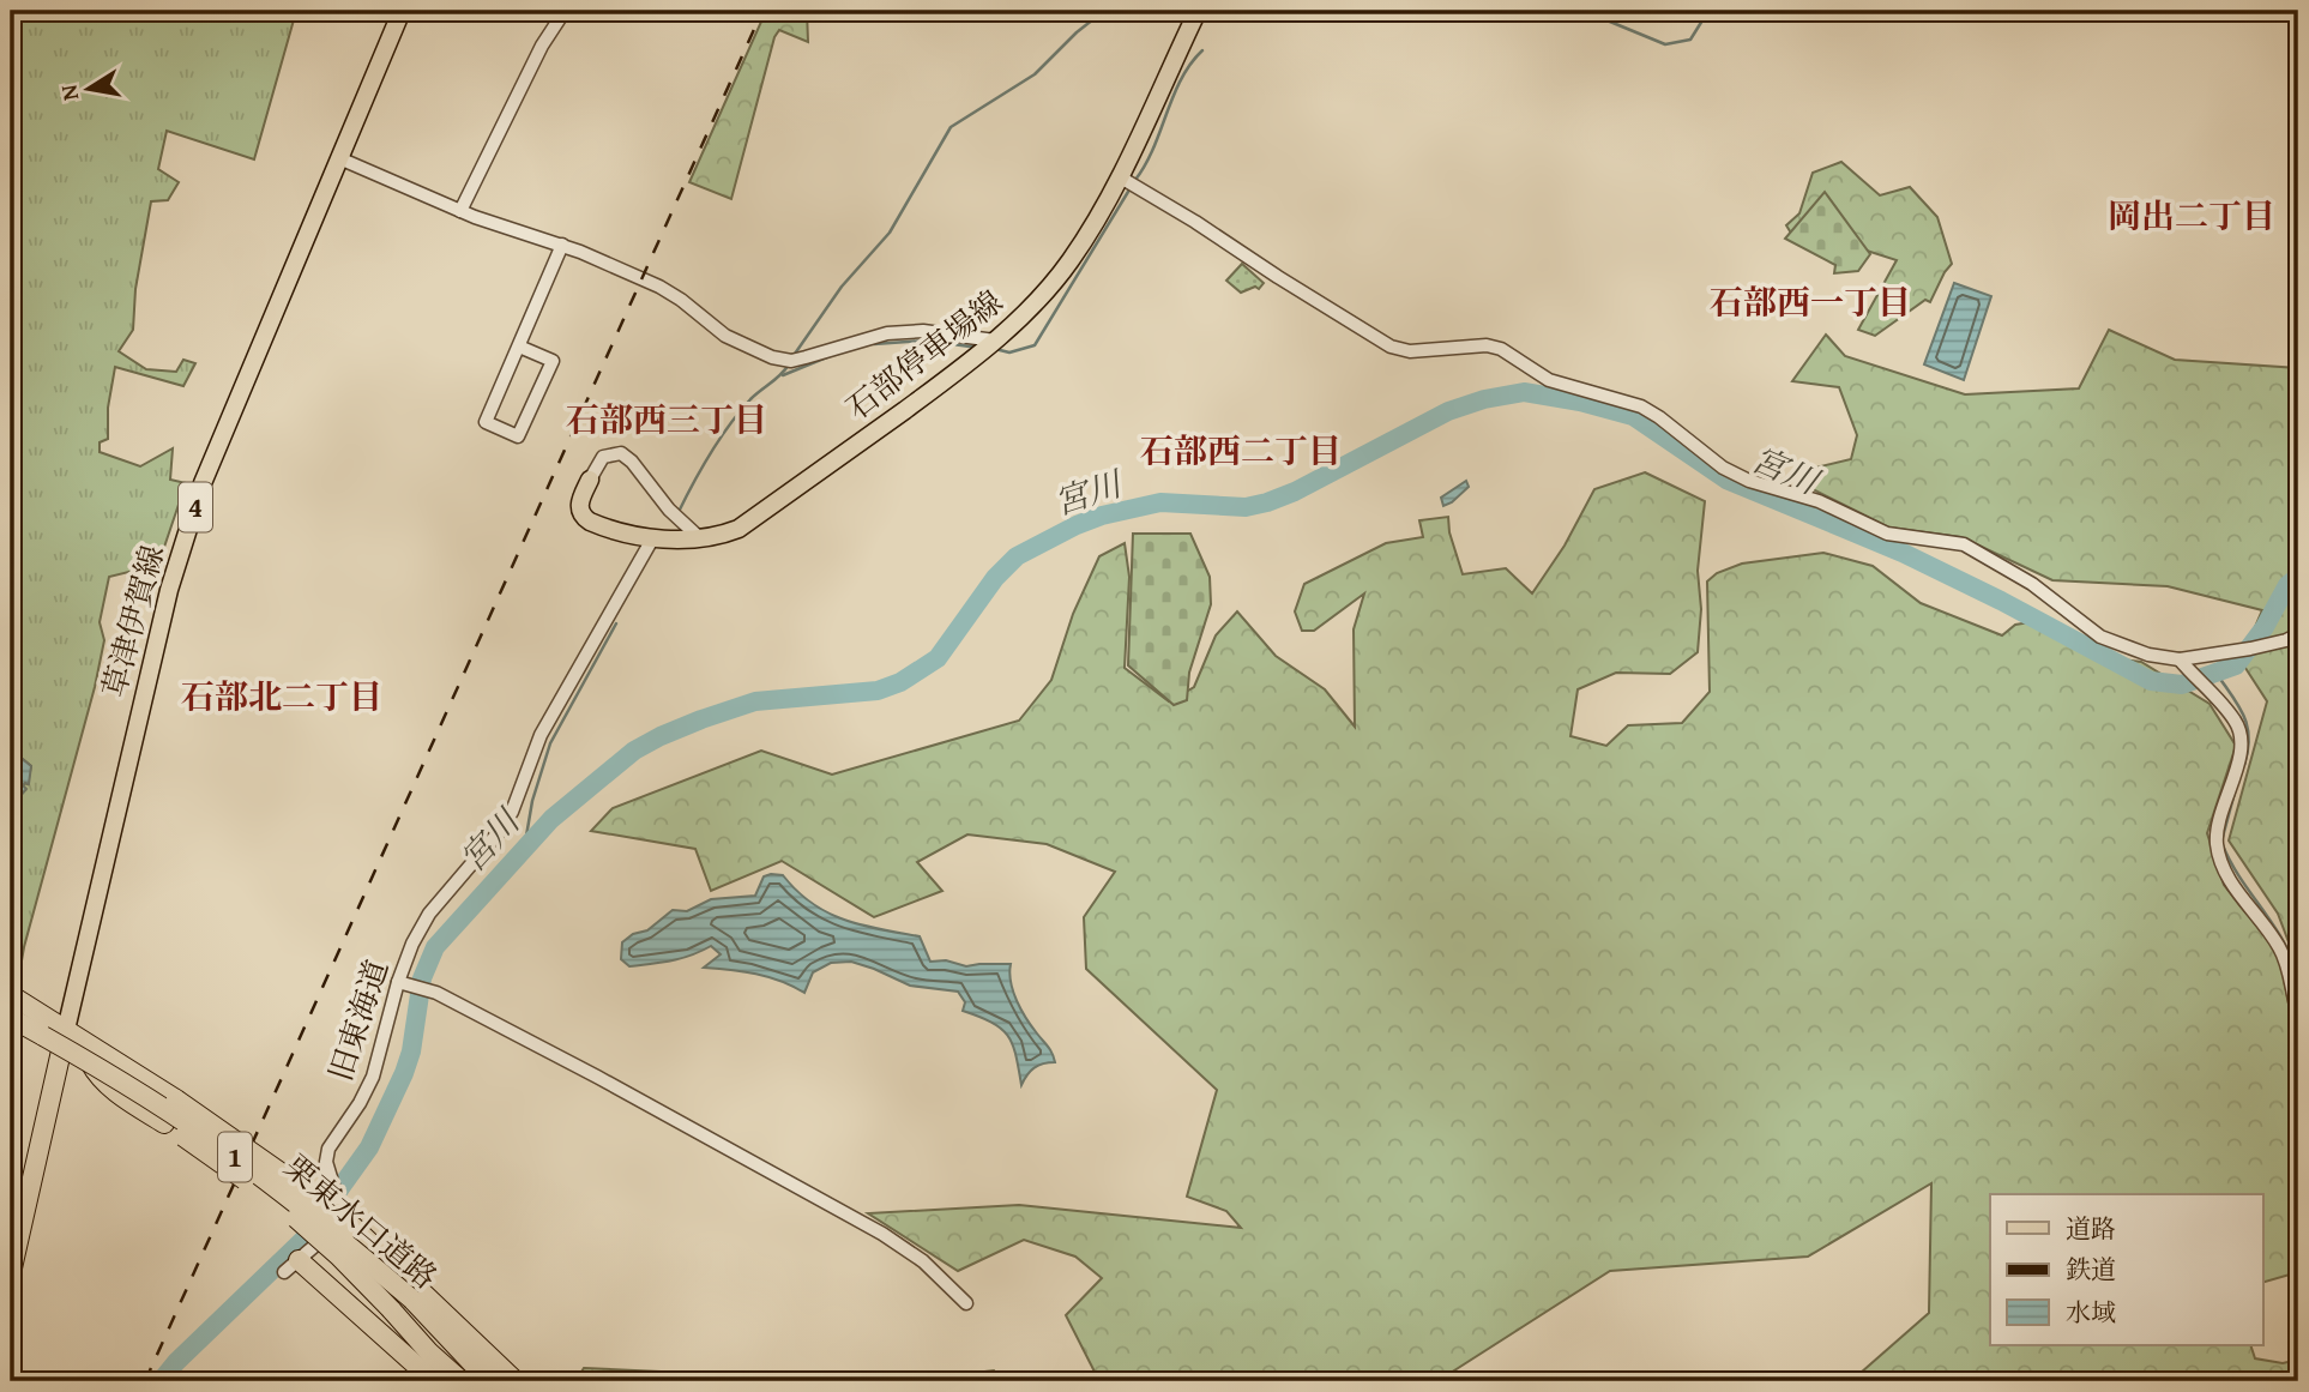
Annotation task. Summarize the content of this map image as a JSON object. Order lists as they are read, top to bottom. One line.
{"streets":{"highway":["1","栗東水口道路"],"main road":["石部停車場線","4","草津伊賀線"],"street":["旧東海道"]},"crossings":[["石部停車場線","旧東海道"],["草津伊賀線","1"],["1","栗東水口道路"]],"districts":["岡出二丁目","石部西一丁目","石部西三丁目","石部西二丁目","石部北二丁目"],"water":["宮川"],"legend":["道路","鉄道","水域"],"north":"left"}
